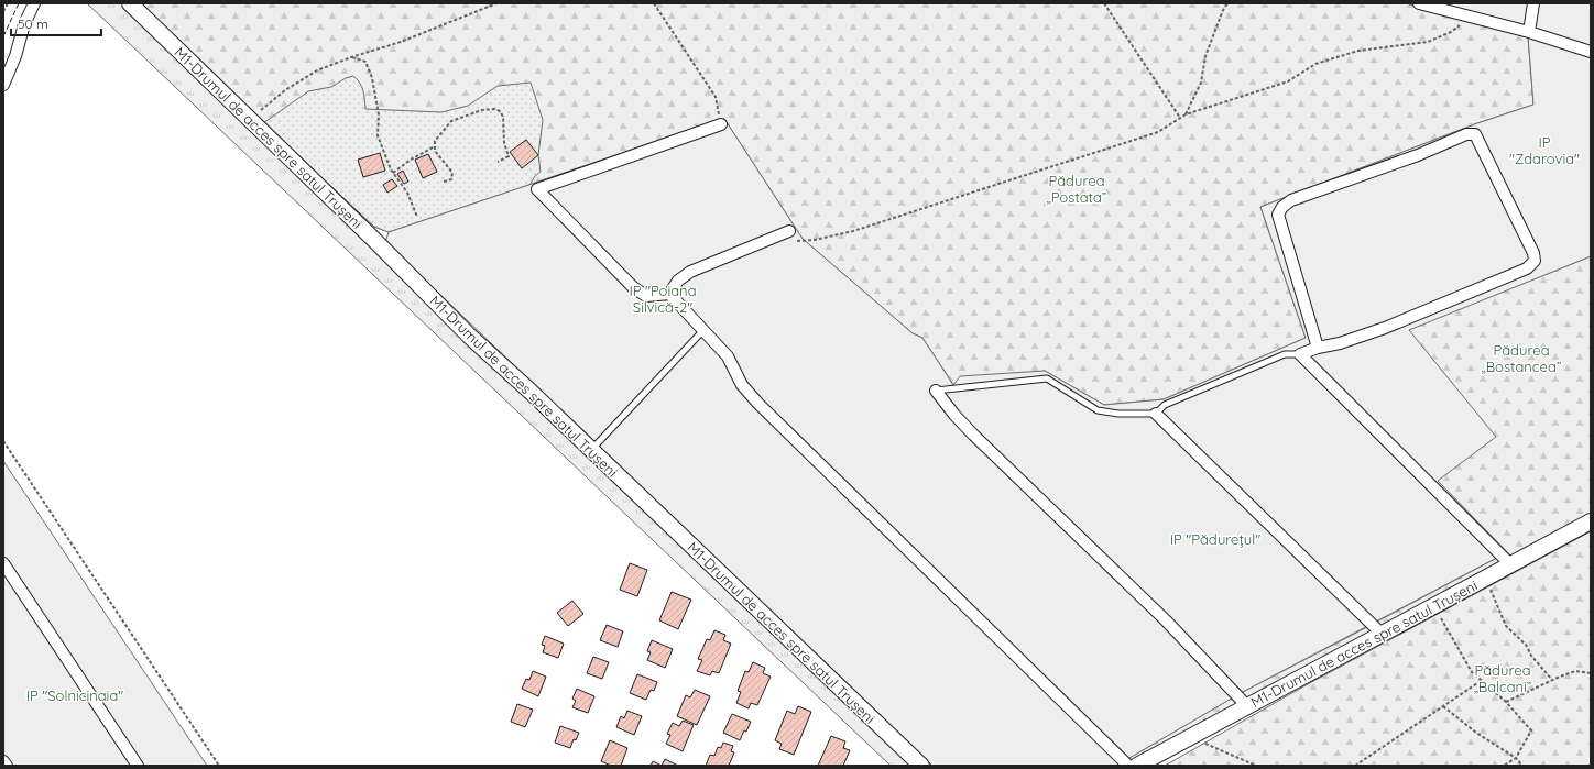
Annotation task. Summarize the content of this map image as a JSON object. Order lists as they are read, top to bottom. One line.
{"streets":{"street":["M1-Drumul de acces spre satul Trușeni"]},"parks":["IP \"Zdarovia\"","Pădurea „Postata”","IP \"Poiana Silvică-2\"","Pădurea „Bostancea”","IP \"Pădurețul\"","Pădurea „Balcani”","IP \"Solnicinaia\""],"scale_bar":"50 m"}
